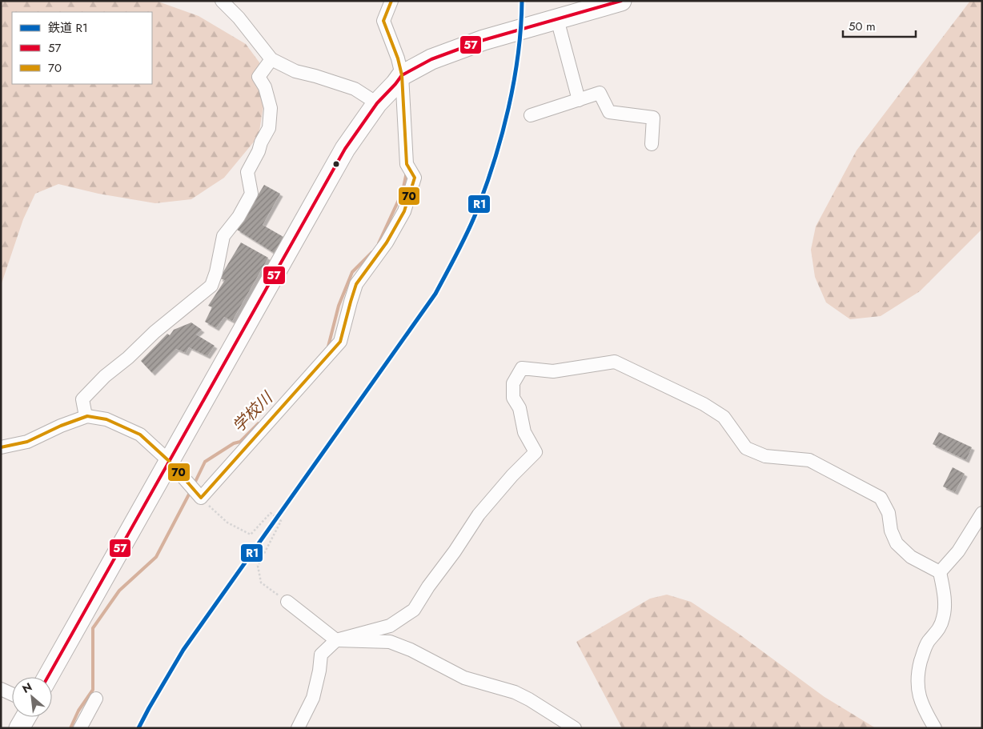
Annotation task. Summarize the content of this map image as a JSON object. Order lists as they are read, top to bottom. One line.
{"water":["学校川"],"lines":["rail line R1","transit line 57","transit line 70"],"legend":["鉄道 R1","57","70"],"scale_bar":"50 m","north":"top left"}
